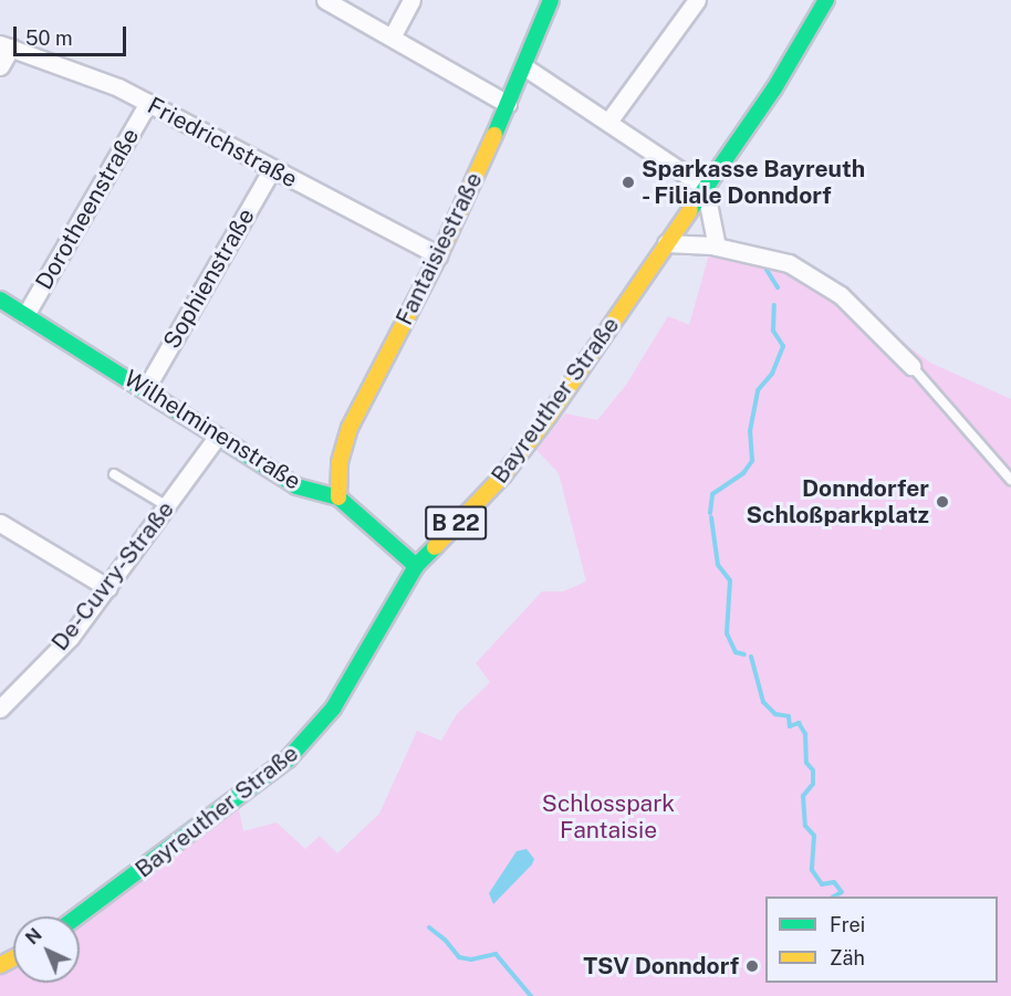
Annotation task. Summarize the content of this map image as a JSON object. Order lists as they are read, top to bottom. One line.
{"streets":{"main road":["Fantaisiestraße","Bayreuther Straße","Wilhelminenstraße","B 22"],"street":["Friedrichstraße","Dorotheenstraße","Sophienstraße","De-Cuvry-Straße"]},"crossings":[["Friedrichstraße","Dorotheenstraße"],["Friedrichstraße","Fantaisiestraße"],["Friedrichstraße","Sophienstraße"],["Dorotheenstraße","Wilhelminenstraße"],["Fantaisiestraße","Wilhelminenstraße"],["Sophienstraße","Wilhelminenstraße"],["Bayreuther Straße","Wilhelminenstraße"],["Wilhelminenstraße","De-Cuvry-Straße"]],"parks":["Schlosspark Fantaisie"],"places":["Sparkasse Bayreuth - Filiale Donndorf","Donndorfer Schloßparkplatz","TSV Donndorf"],"legend":["Frei","Zäh"],"scale_bar":"50 m","north":"top left"}
